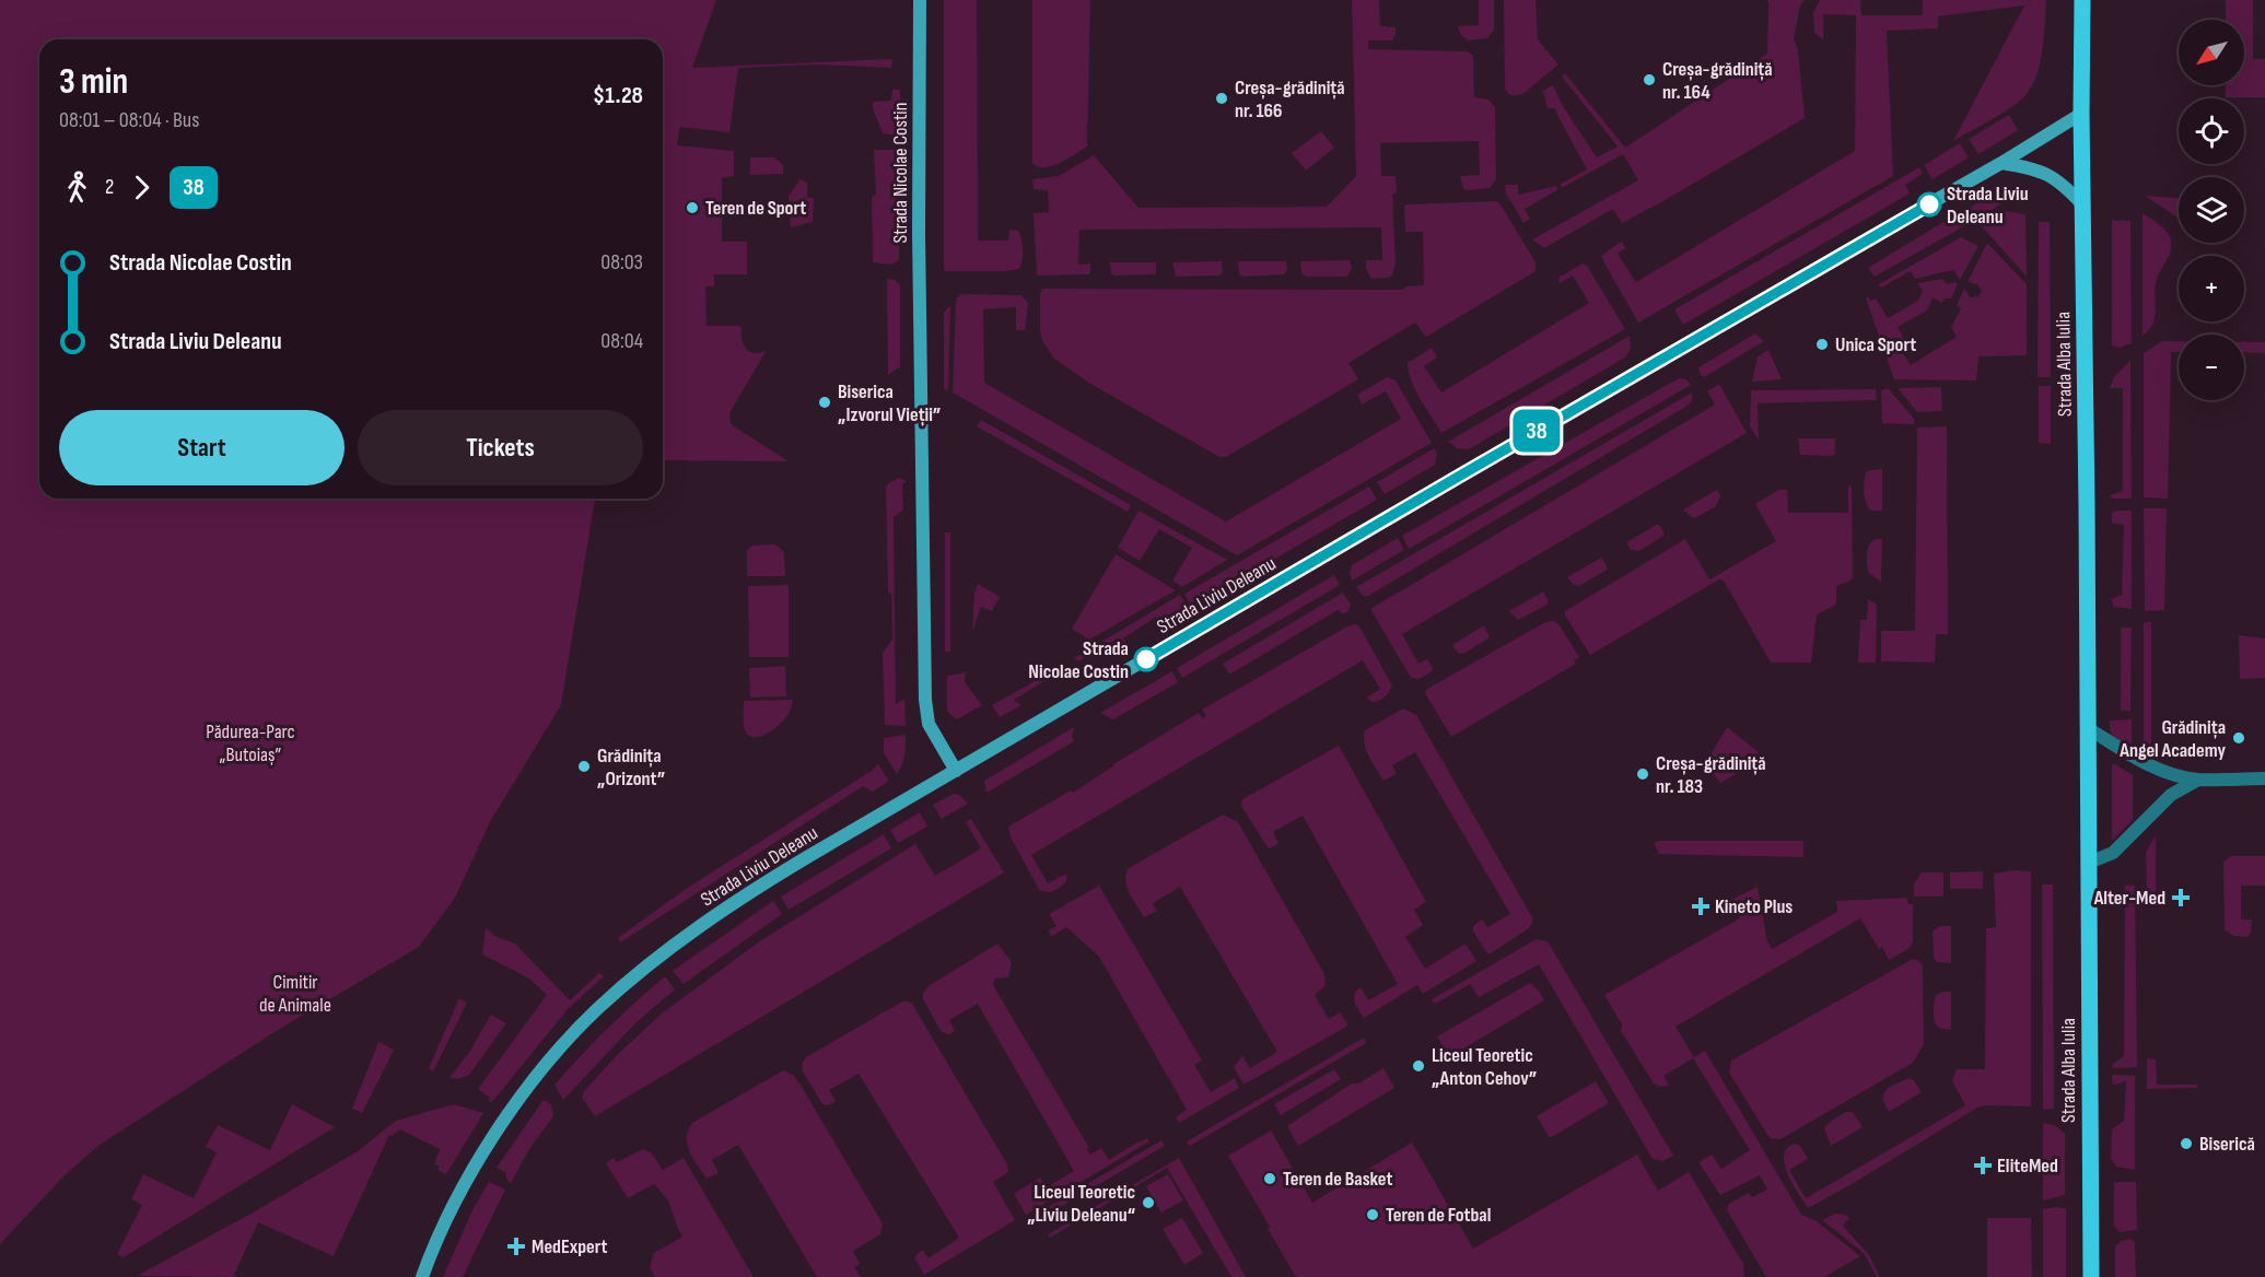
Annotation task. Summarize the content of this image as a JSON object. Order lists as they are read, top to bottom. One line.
{"streets":{"main road":["Strada Nicolae Costin","Strada Alba Iulia","Strada Liviu Deleanu"]},"crossings":[["Strada Nicolae Costin","Strada Liviu Deleanu"],["Strada Alba Iulia","Strada Liviu Deleanu"]],"parks":["Pădurea-Parc „Butoiaș”","Cimitir de Animale"],"places":{"other":["Creșa-grădiniță nr. 164","Creșa-grădiniță nr. 166","Strada Liviu Deleanu","Teren de Sport","Unica Sport","Biserica „Izvorul Vieții”","Strada Nicolae Costin","Grădinița Angel Academy","Grădinița „Orizont”","Creșa-grădiniță nr. 183","Liceul Teoretic „Anton Cehov”","Biserică","Teren de Basket","Liceul Teoretic „Liviu Deleanu“","Teren de Fotbal"],"health":["Alter-Med","Kineto Plus","EliteMed","MedExpert"]},"lines":["bus line 38"],"north":"bottom left","page":{"on_map":"38","map_buttons":["+","−"],"heading":["3 min","08:01 – 08:04 · Bus","$1.28"],"legs":["2","38"],"list":[{"name":"Strada Nicolae Costin","value":"08:03"},{"name":"Strada Liviu Deleanu","value":"08:04"}],"buttons":["Start","Tickets"]}}
